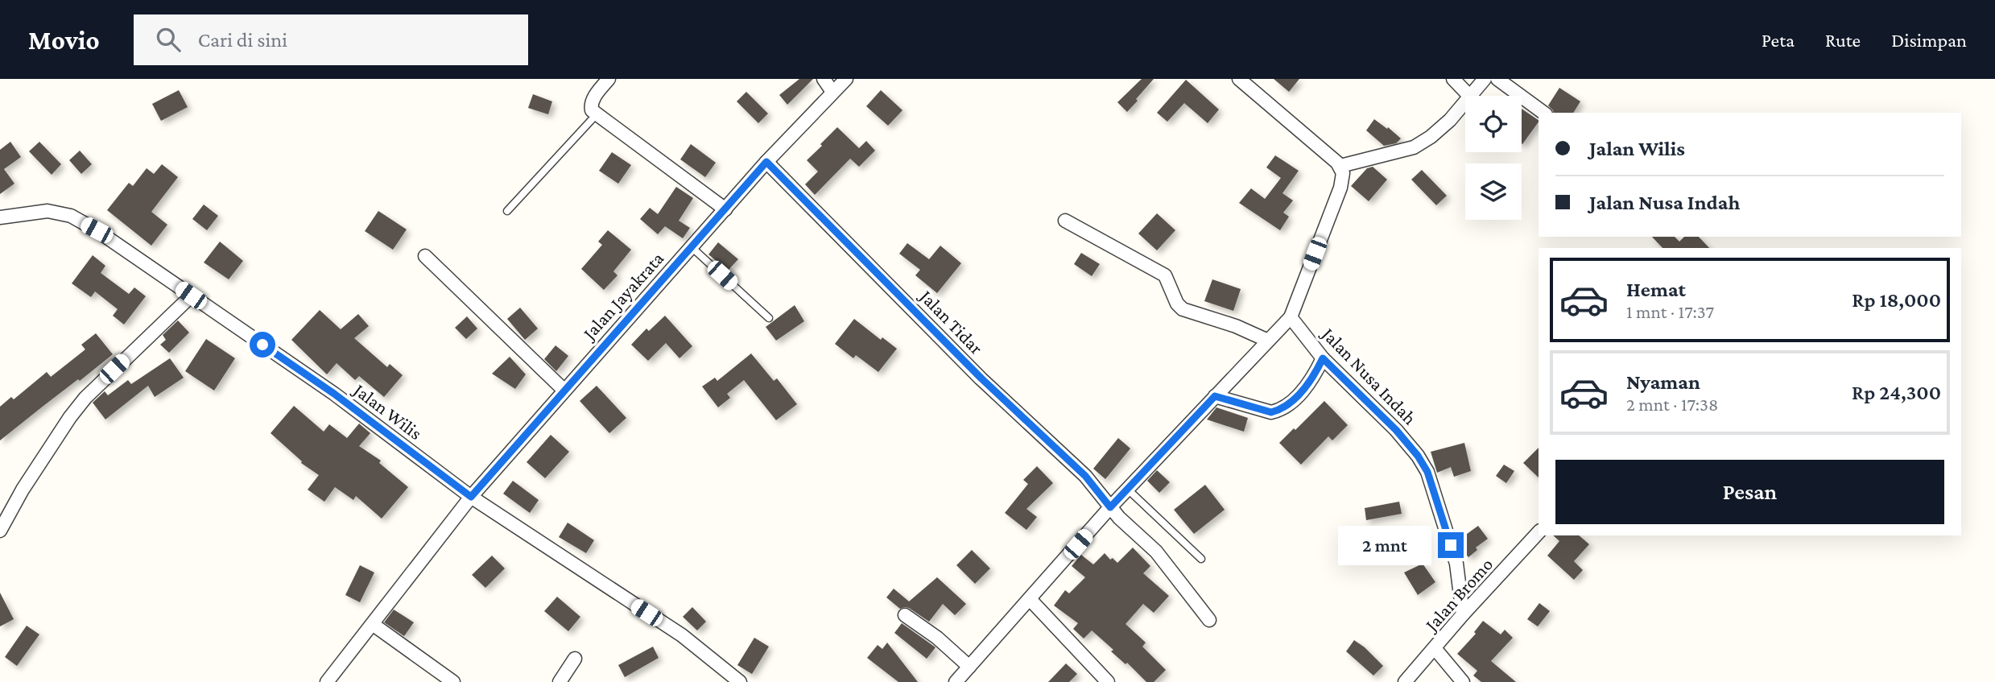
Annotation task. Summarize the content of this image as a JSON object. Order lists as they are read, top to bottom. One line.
{"streets":{"street":["Jalan Jayakrata","Jalan Tidar","Jalan Nusa Indah","Jalan Wilis","Jalan Bromo"]},"crossings":[["Jalan Jayakrata","Jalan Tidar"],["Jalan Jayakrata","Jalan Wilis"],["Jalan Nusa Indah","Jalan Bromo"]],"page":{"header":"Movio","search":"Cari di sini","nav":["Peta","Rute","Disimpan"],"banner":["Jalan Wilis","Jalan Nusa Indah"],"list":[{"name":"Hemat","note":"1 mnt · 17:37","value":"Rp 18,000"},{"name":"Nyaman","note":"2 mnt · 17:38","value":"Rp 24,300"}],"buttons":"Pesan","bubble":"2 mnt"}}
